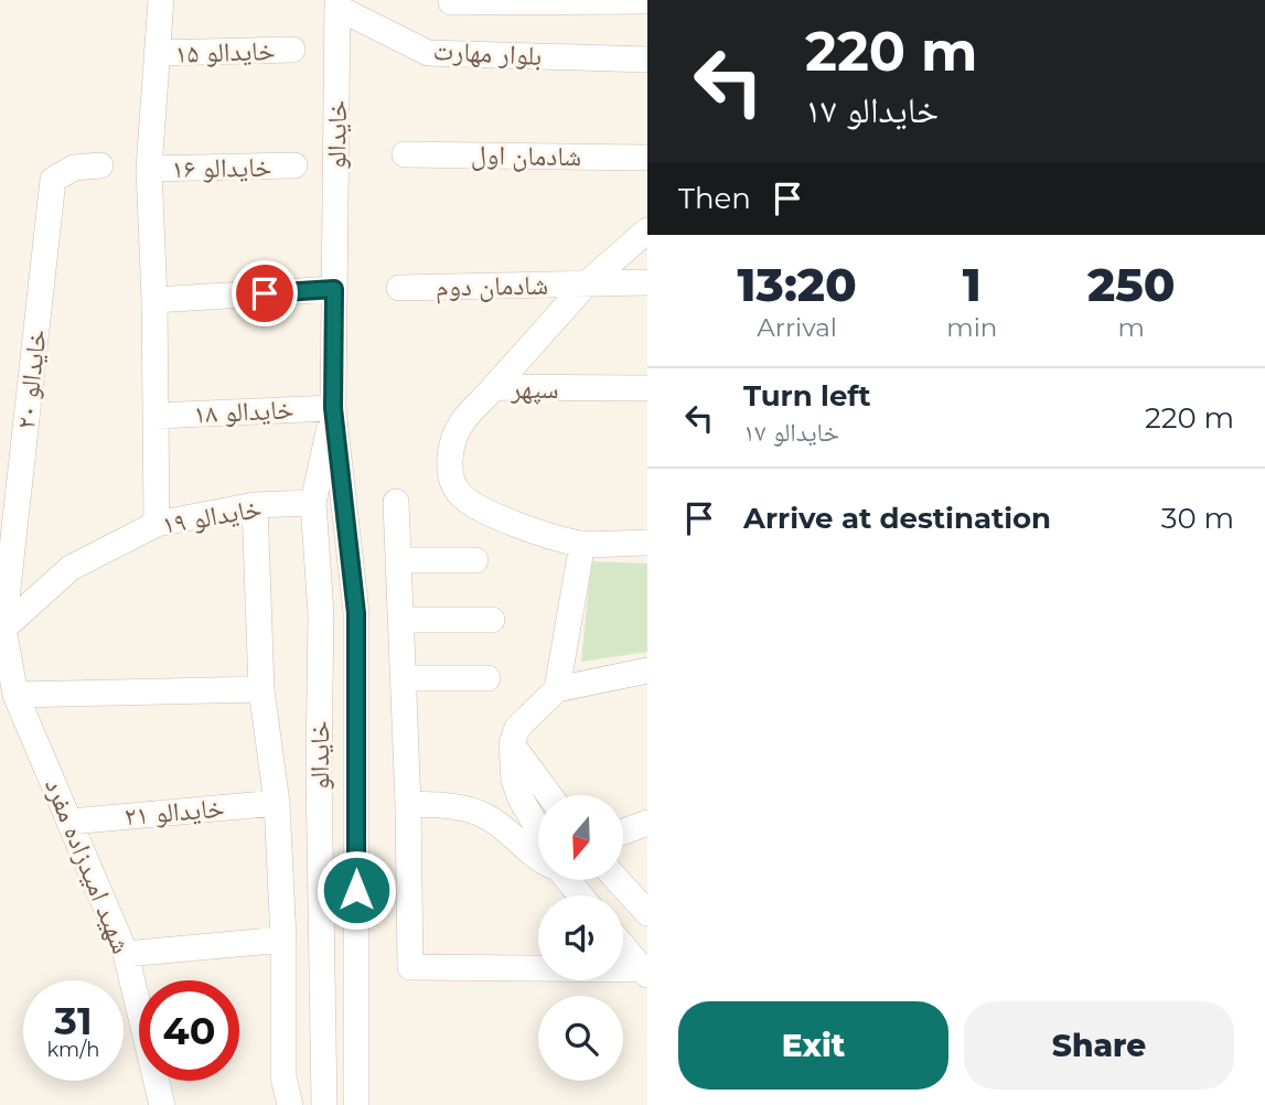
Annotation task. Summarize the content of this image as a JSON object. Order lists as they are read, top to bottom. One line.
{"streets":{"street":["خایدالو ۱۵","بلوار مهارت","خایدالو","شادمان اول","خایدالو ۱۶","شادمان دوم","خایدالو ۲۰","سپهر","خایدالو ۱۸","خایدالو ۱۹","خایدالو ۲۱","شهید امیدزاده مفرد"]},"crossings":[["بلوار مهارت","خایدالو"],["خایدالو","خایدالو ۱۸"],["خایدالو","خایدالو ۱۹"],["خایدالو ۲۰","خایدالو ۱۹"],["خایدالو ۲۰","شهید امیدزاده مفرد"],["خایدالو ۱۹","شهید امیدزاده مفرد"],["خایدالو ۲۱","شهید امیدزاده مفرد"]],"north":"bottom","page":{"turn":["220 m","خایدالو ۱۷"],"then":"Then","eta":["13:20","Arrival","1","min","250","m"],"list":[{"name":"Turn left","note":"خایدالو ۱۷","value":"220 m"},{"name":"Arrive at destination","value":"30 m"}],"speed":"31 km/h","limit":"40","buttons":["Exit","Share"]}}
